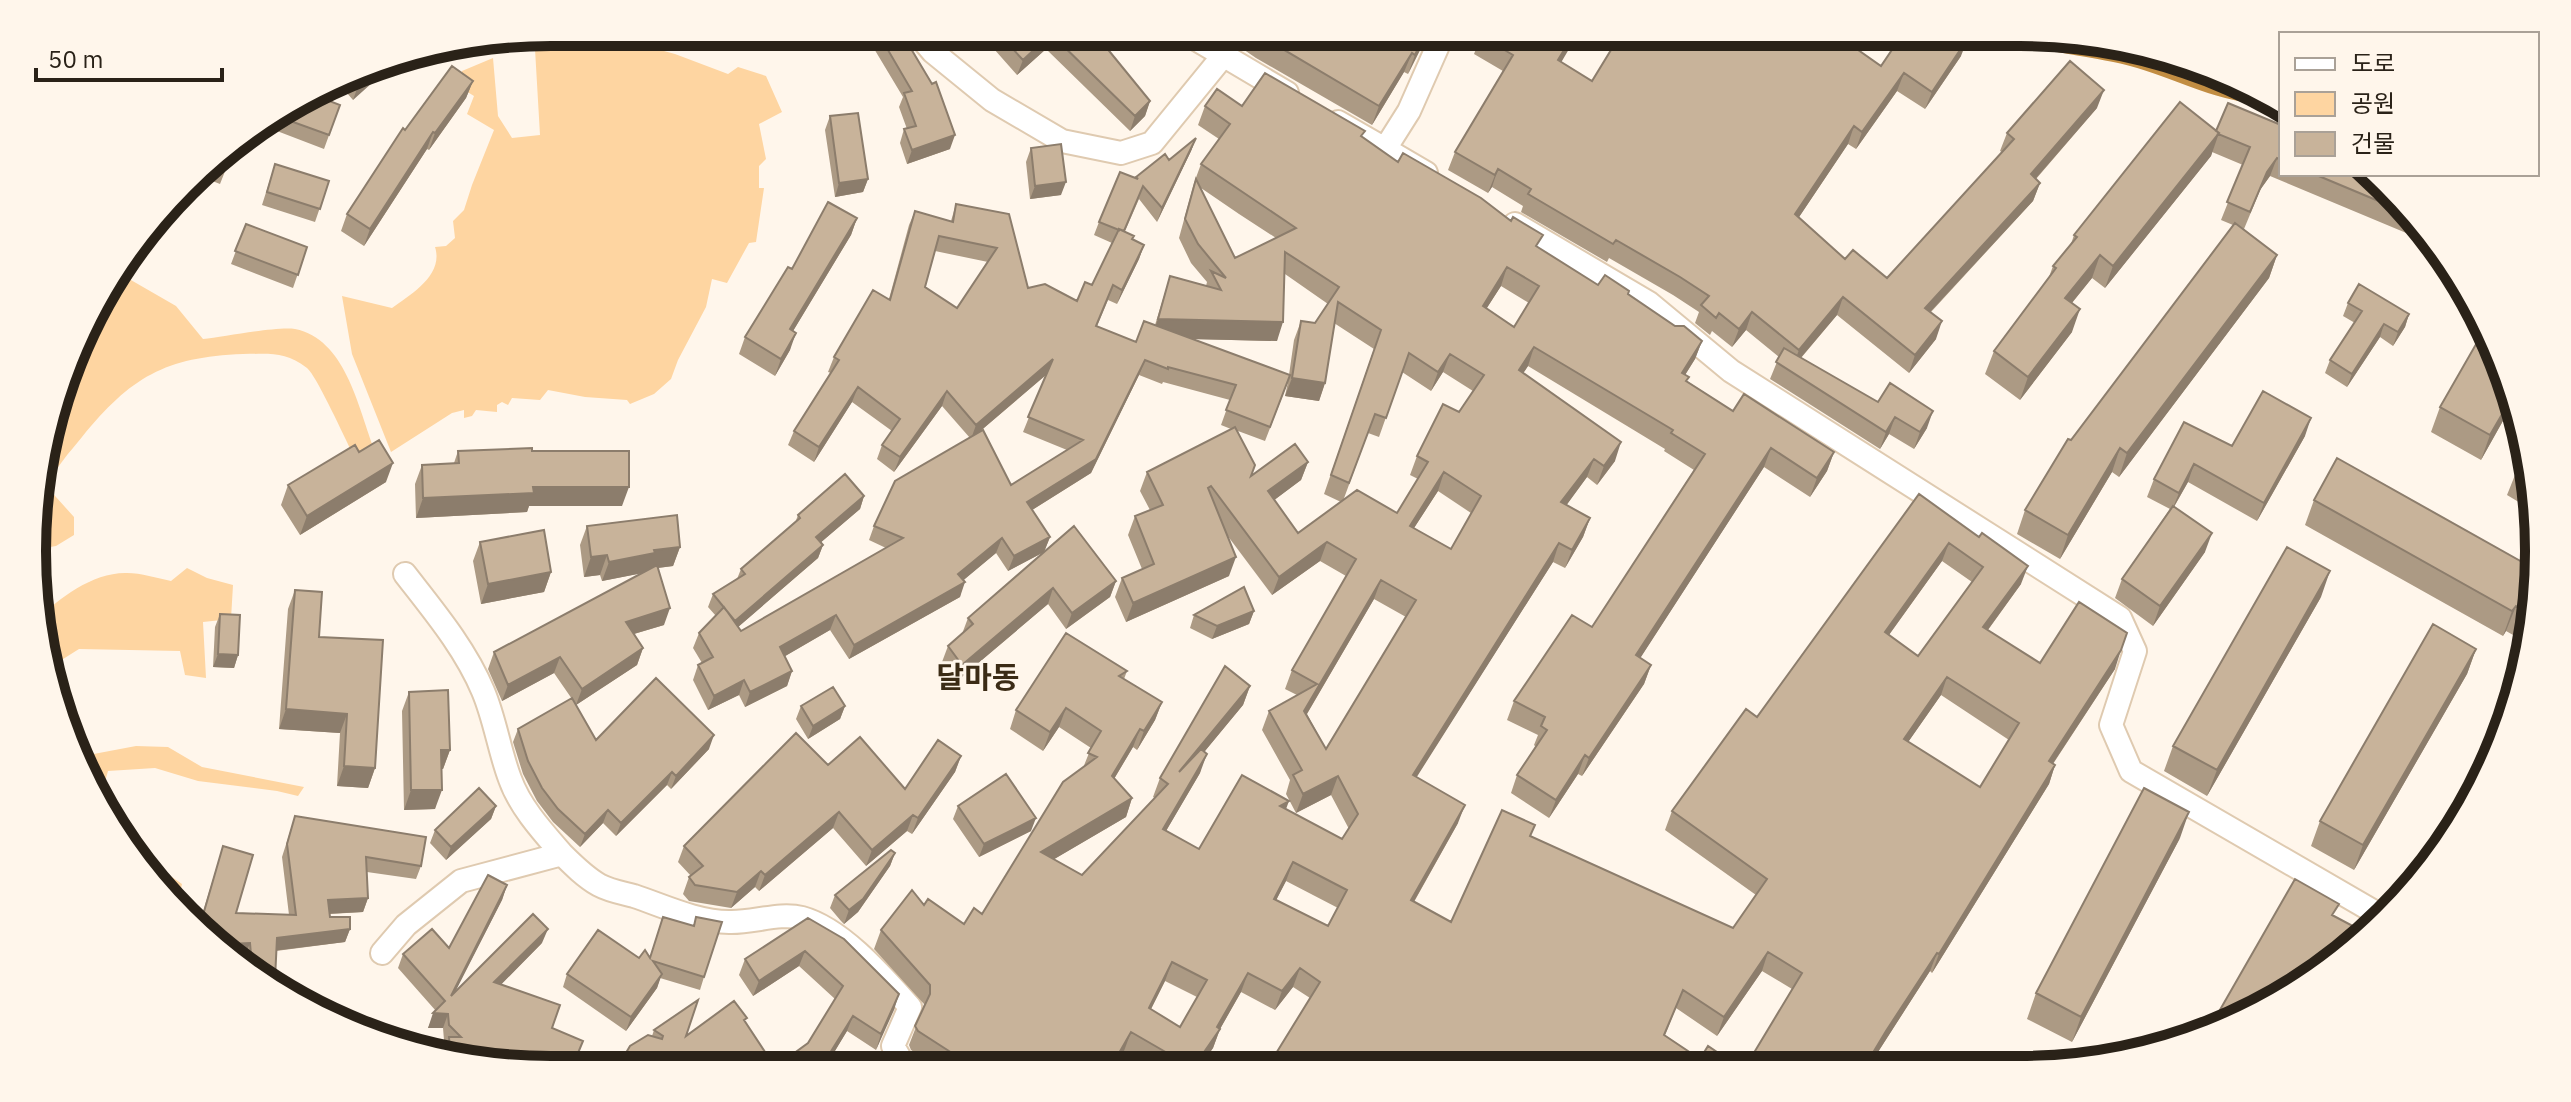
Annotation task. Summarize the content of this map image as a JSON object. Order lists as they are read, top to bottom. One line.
{"districts":["달마동"],"legend":["도로","공원","건물"],"scale_bar":"50 m"}
